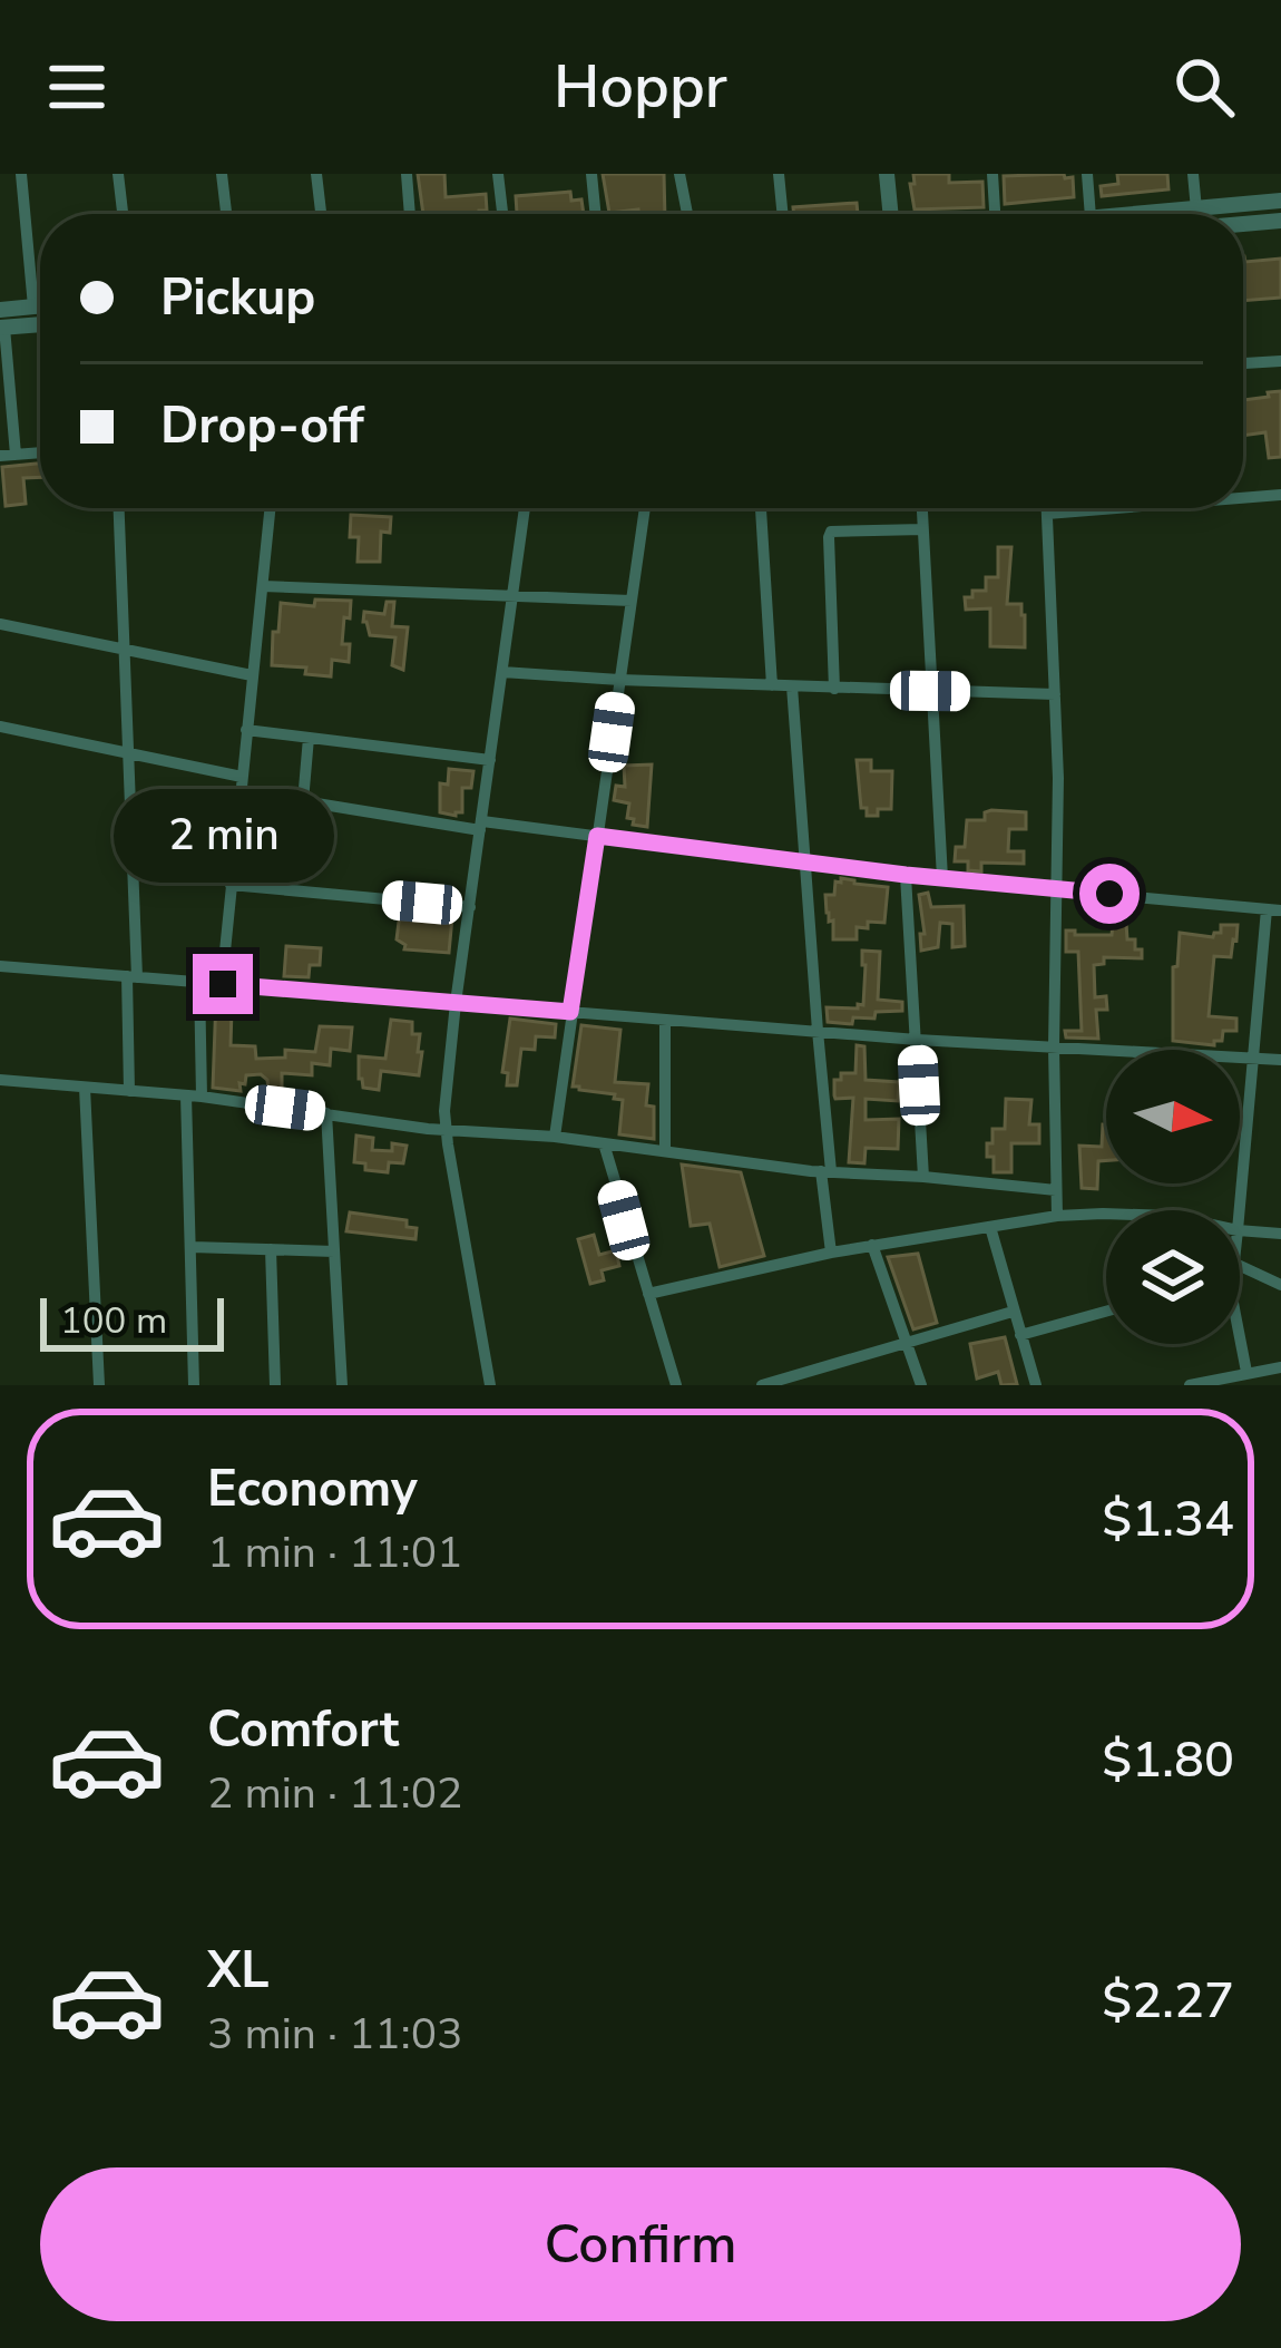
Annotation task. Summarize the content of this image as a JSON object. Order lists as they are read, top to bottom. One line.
{"scale_bar":"100 m","north":"right","page":{"header":"Hoppr","banner":["Pickup","Drop-off"],"bubble":"2 min","scale":"100 m","list":[{"name":"Economy","note":"1 min · 11:01","value":"$1.34"},{"name":"Comfort","note":"2 min · 11:02","value":"$1.80"},{"name":"XL","note":"3 min · 11:03","value":"$2.27"}],"buttons":"Confirm"}}
